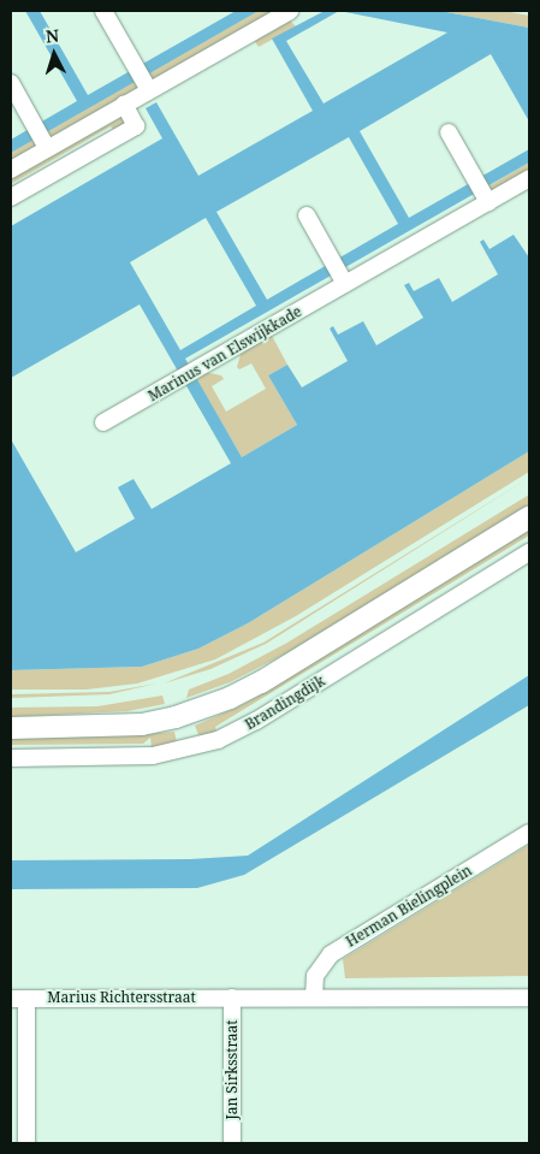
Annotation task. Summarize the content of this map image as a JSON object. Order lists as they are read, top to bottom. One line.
{"streets":{"street":["Marinus van Elswijkkade","Brandingdijk","Herman Bielingplein","Marius Richtersstraat","Jan Sirksstraat"]},"crossings":[["Marius Richtersstraat","Jan Sirksstraat"]],"north":"top"}
